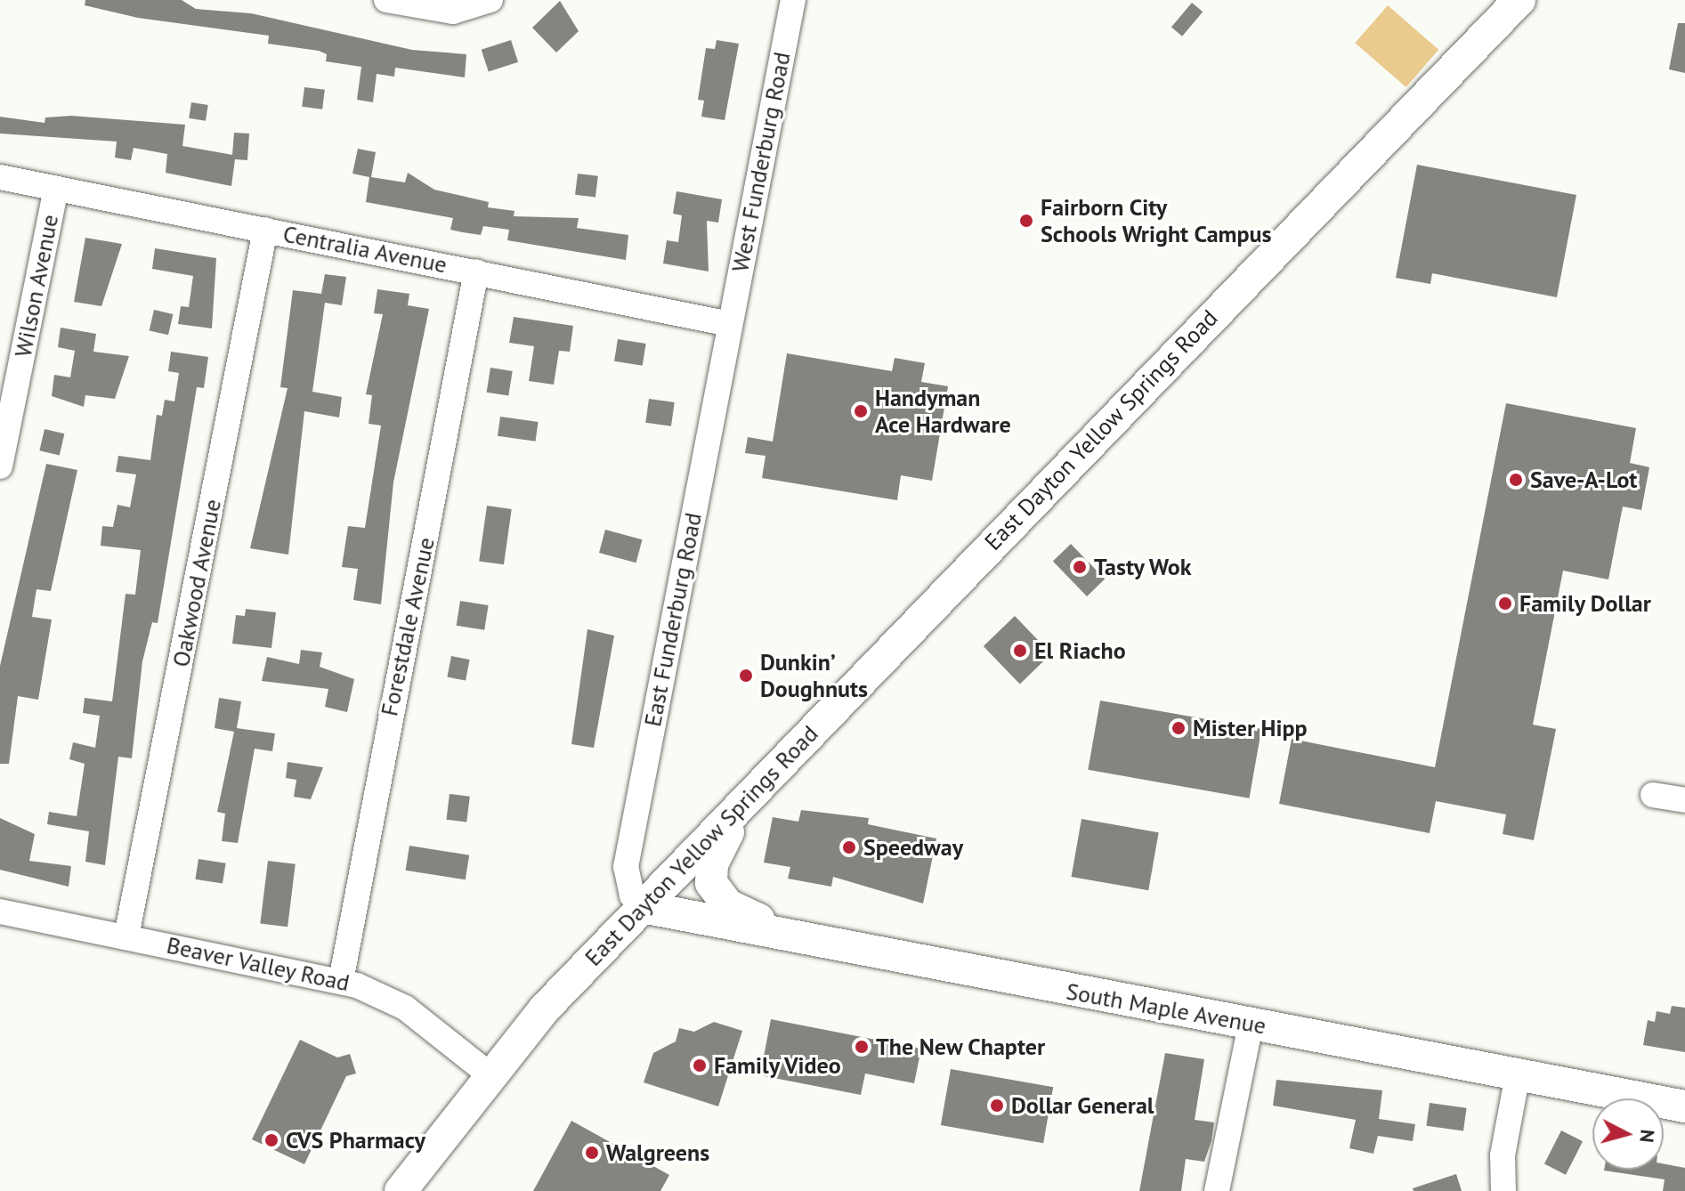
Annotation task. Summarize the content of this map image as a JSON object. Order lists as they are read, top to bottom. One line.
{"streets":{"main road":["East Dayton Yellow Springs Road","South Maple Avenue"],"street":["West Funderburg Road","Centralia Avenue","Wilson Avenue","Oakwood Avenue","East Funderburg Road","Forestdale Avenue","Beaver Valley Road"]},"crossings":[["West Funderburg Road","Centralia Avenue"],["West Funderburg Road","East Funderburg Road"],["Centralia Avenue","Wilson Avenue"],["Centralia Avenue","Oakwood Avenue"],["Centralia Avenue","East Funderburg Road"],["Centralia Avenue","Forestdale Avenue"],["East Dayton Yellow Springs Road","East Funderburg Road"],["East Dayton Yellow Springs Road","Beaver Valley Road"],["East Dayton Yellow Springs Road","South Maple Avenue"],["Oakwood Avenue","Beaver Valley Road"],["East Funderburg Road","South Maple Avenue"],["Forestdale Avenue","Beaver Valley Road"]],"places":["Fairborn City Schools Wright Campus","Handyman Ace Hardware","Save-A-Lot","Tasty Wok","Family Dollar","El Riacho","Dunkin’ Doughnuts","Mister Hipp","Speedway","The New Chapter","Family Video","Dollar General","CVS Pharmacy","Walgreens"],"north":"right"}
